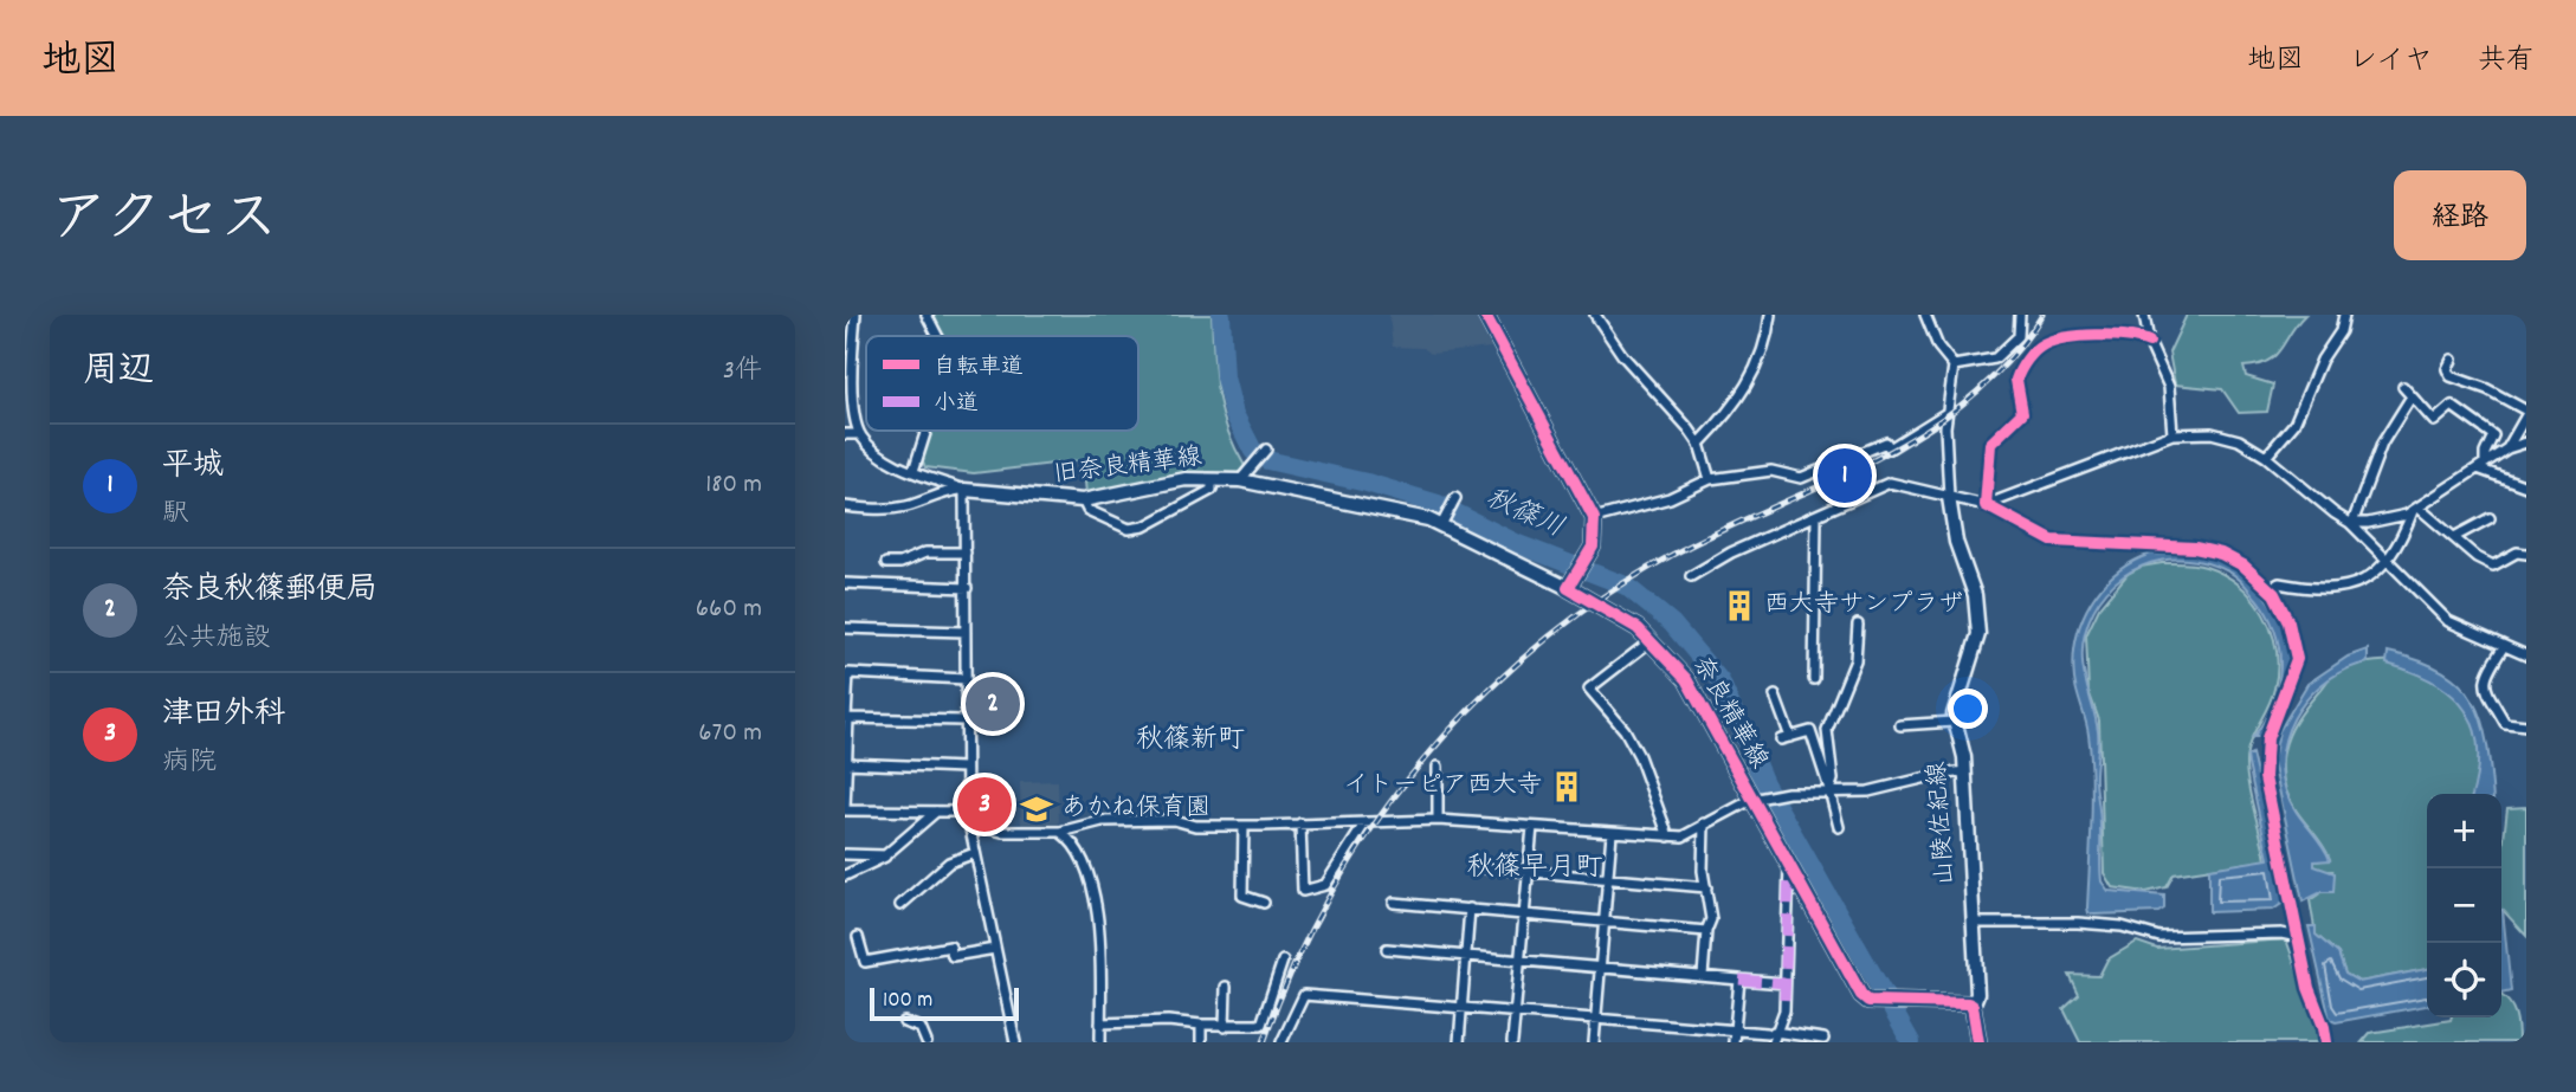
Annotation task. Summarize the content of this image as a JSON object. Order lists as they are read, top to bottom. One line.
{"streets":{"main road":["奈良精華線"],"street":["旧奈良精華線","山陵佐紀線"]},"crossings":[["旧奈良精華線","奈良精華線"],["奈良精華線","山陵佐紀線"]],"districts":["秋篠新町","秋篠早月町"],"water":["秋篠川"],"places":{"building":["西大寺サンプラザ","イトーピア西大寺"],"school or university":["あかね保育園"]},"legend":["自転車道","小道"],"scale_bar":"100 m","page":{"header":"地図","nav":["地図","レイヤ","共有"],"title":"アクセス","buttons":"経路","heading":["周辺","3件"],"list":[{"mark":"1","name":"平城","note":"駅","value":"180 m"},{"mark":"2","name":"奈良秋篠郵便局","note":"公共施設","value":"660 m"},{"mark":"3","name":"津田外科","note":"病院","value":"670 m"}],"pins":["1","2","3"],"map_buttons":["+","−"],"scale":"100 m"}}
